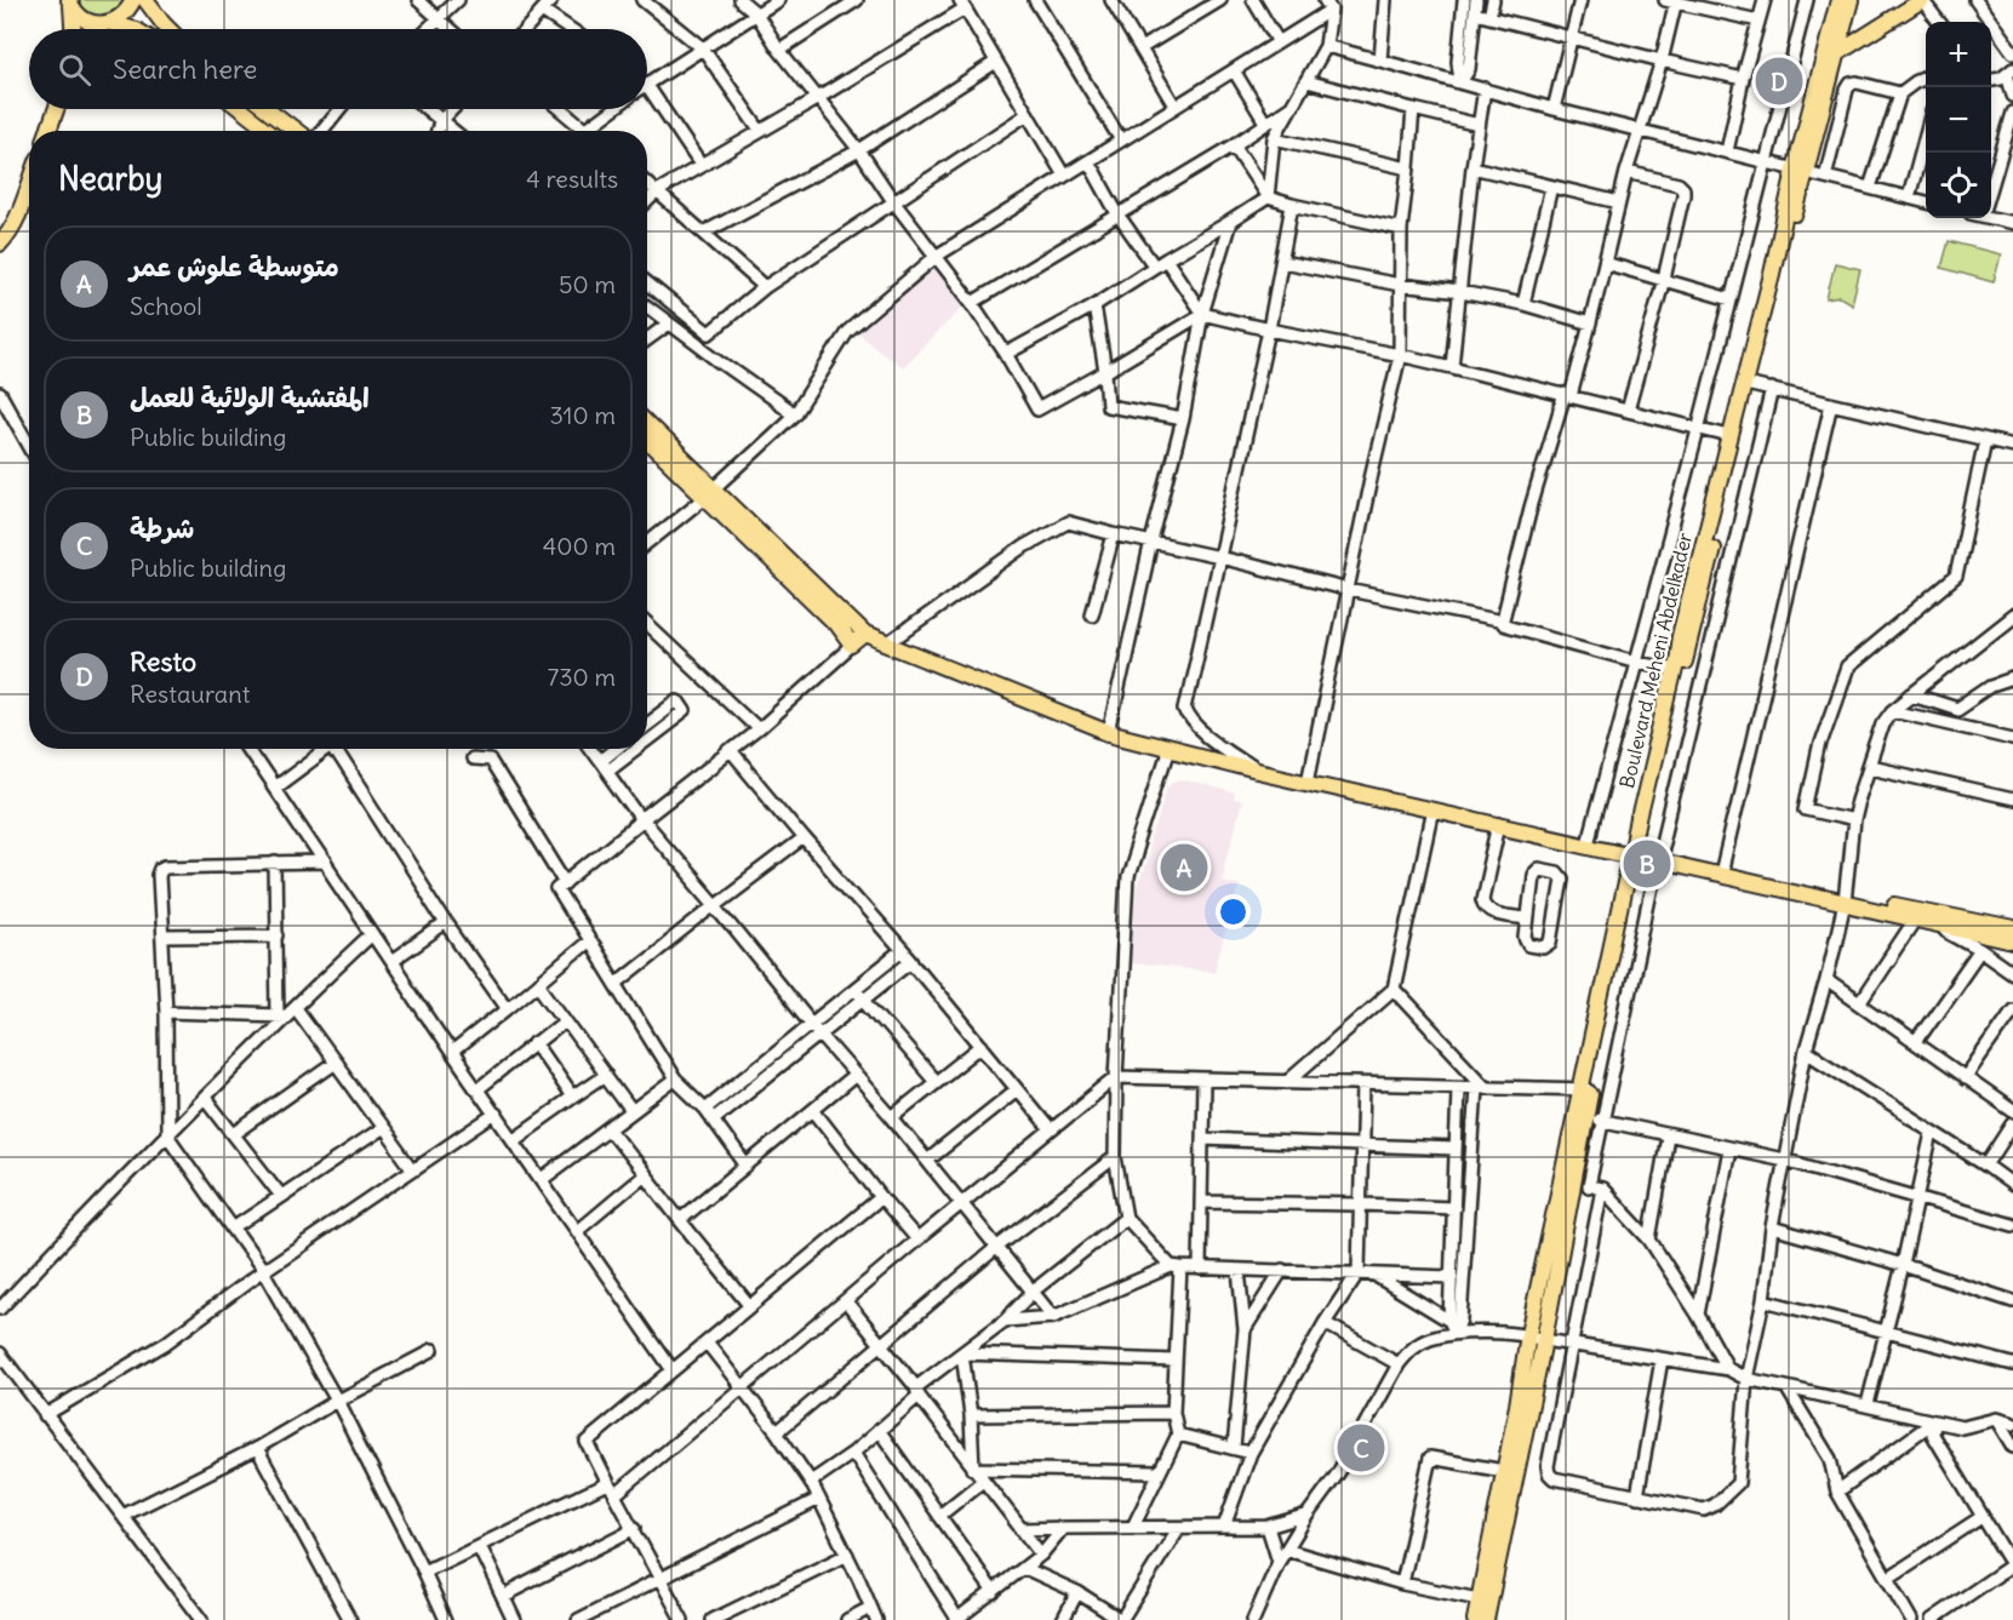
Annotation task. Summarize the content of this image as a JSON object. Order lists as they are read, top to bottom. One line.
{"streets":{"main road":["Boulevard Meheni Abdelkader"]},"page":{"map_buttons":["+","−"],"search":"Search here","pins":["D","B","A","C"],"heading":["Nearby","4 results"],"list":[{"mark":"A","name":"متوسطة علوش عمر","note":"School","value":"50 m"},{"mark":"B","name":"المفتشية الولائية للعمل","note":"Public building","value":"310 m"},{"mark":"C","name":"شرطة","note":"Public building","value":"400 m"},{"mark":"D","name":"Resto","note":"Restaurant","value":"730 m"}]}}
